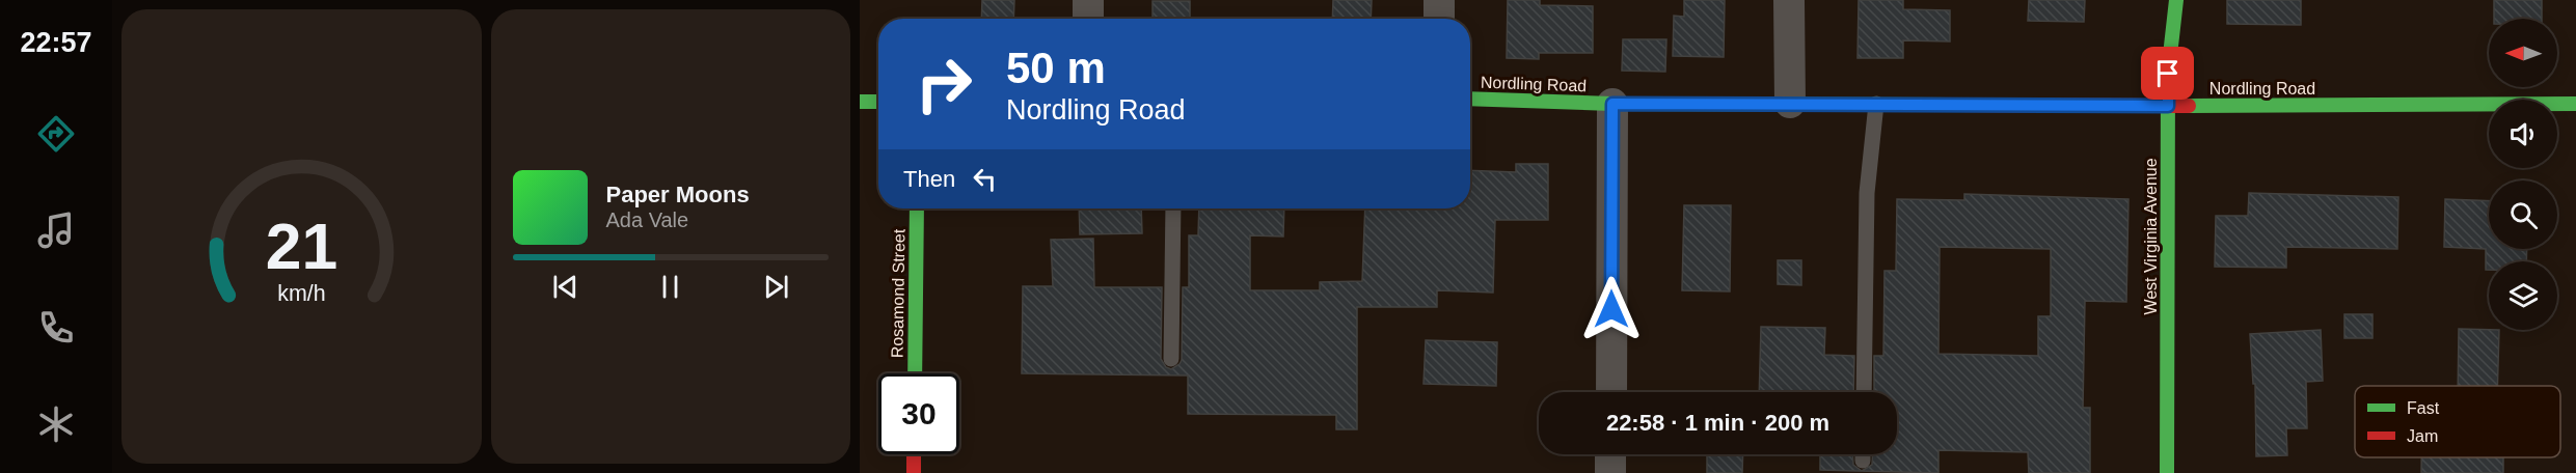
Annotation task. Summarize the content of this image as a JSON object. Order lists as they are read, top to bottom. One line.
{"streets":{"street":["Nordling Road","West Virginia Avenue","Rosamond Street"]},"crossings":[["Nordling Road","West Virginia Avenue"]],"legend":["Fast","Jam"],"north":"left","page":{"tabs":"22:57","turn":["50 m","Nordling Road"],"then":"Then","song":["Paper Moons","Ada Vale"],"limit":"30","trip":"22:58 · 1 min · 200 m","gauge":["21","km/h"]}}
